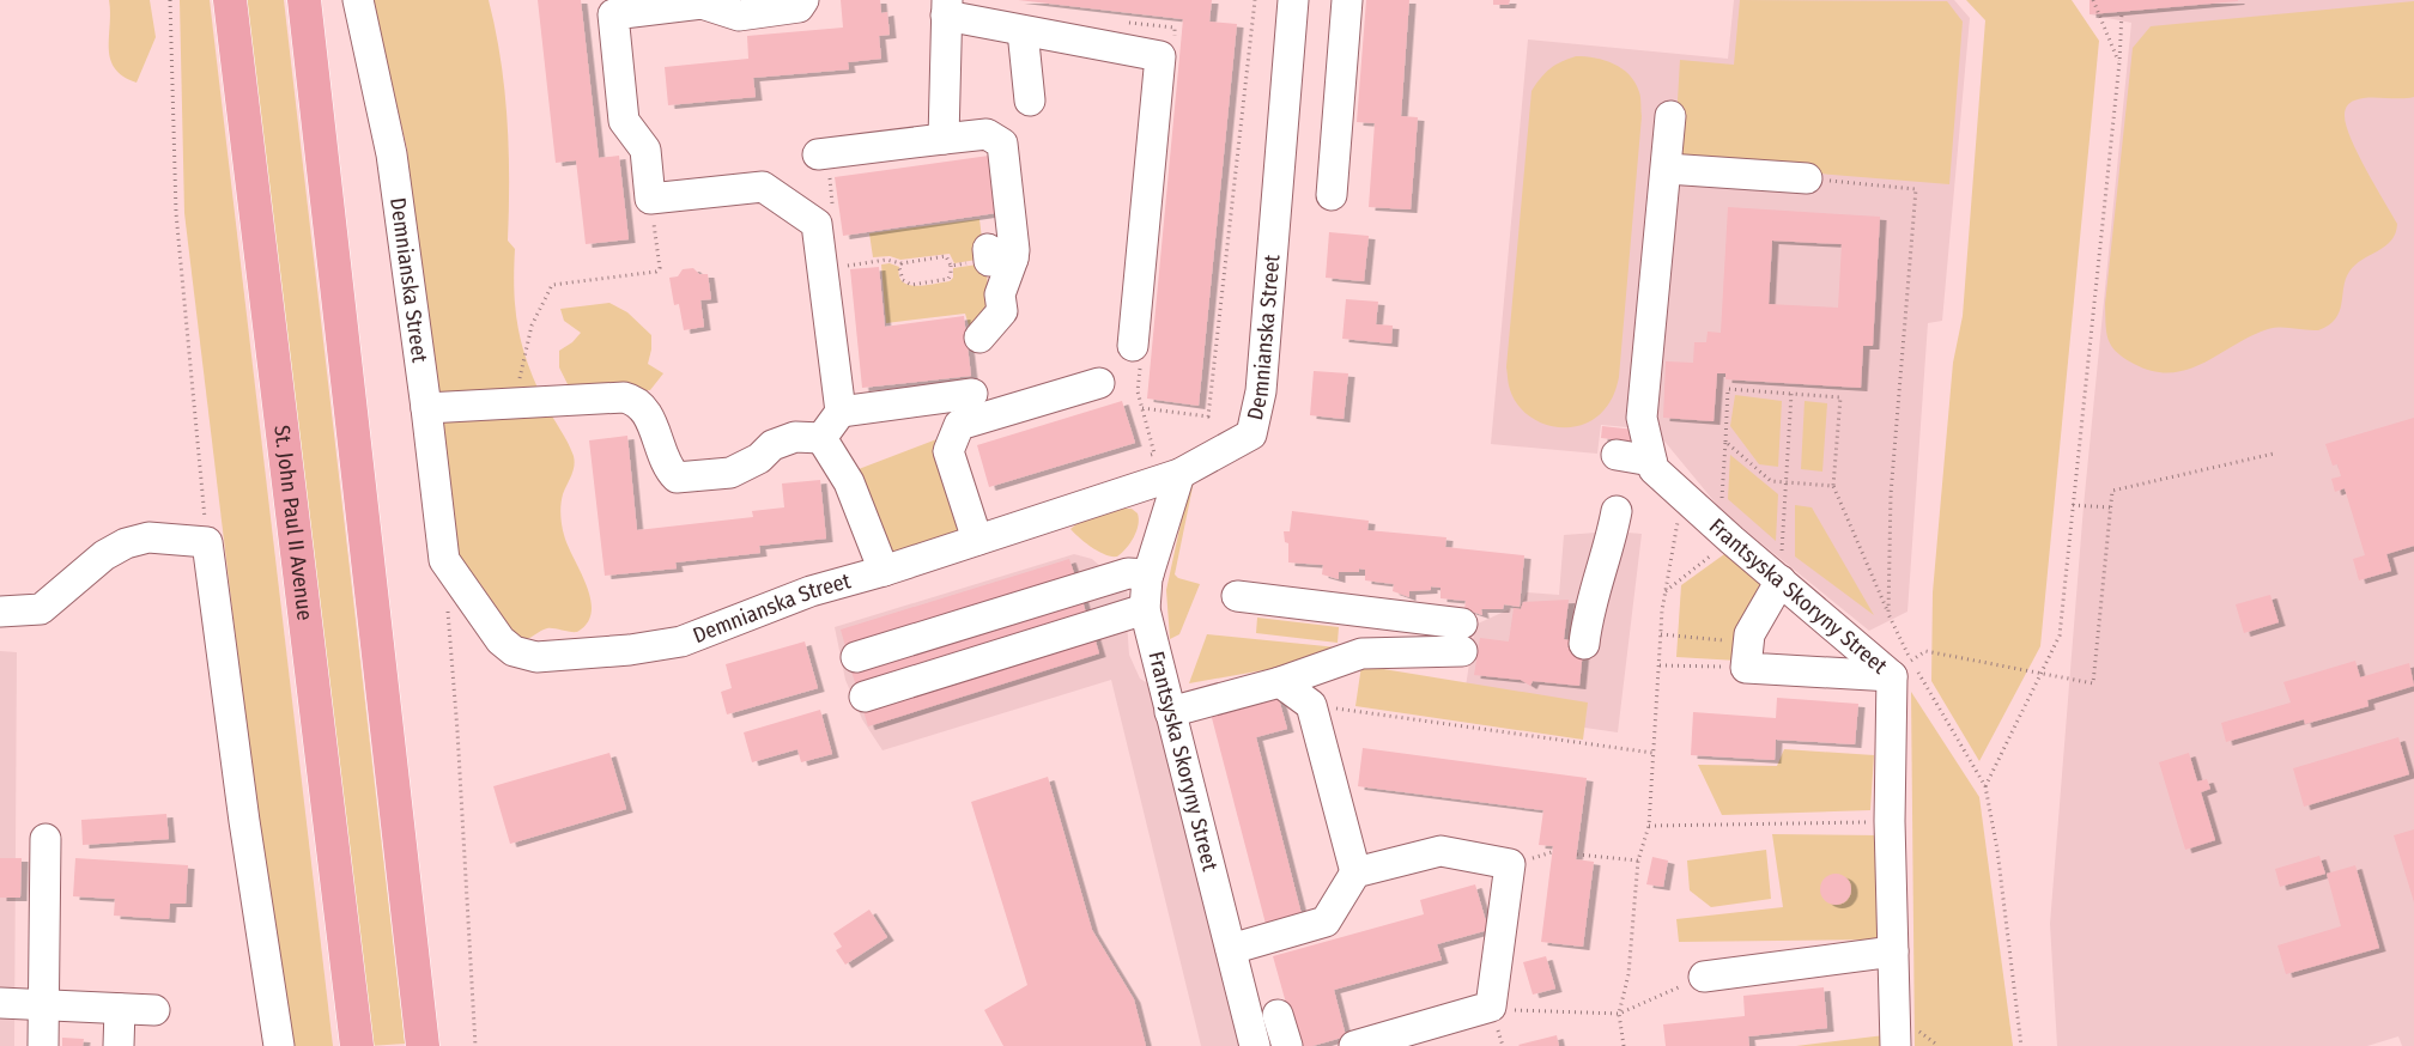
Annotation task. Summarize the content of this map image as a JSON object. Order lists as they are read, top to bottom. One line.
{"streets":{"main road":["St. John Paul II Avenue"],"street":["Demnianska Street","Frantsyska Skoryny Street"]},"crossings":[["Demnianska Street","Frantsyska Skoryny Street"]]}
